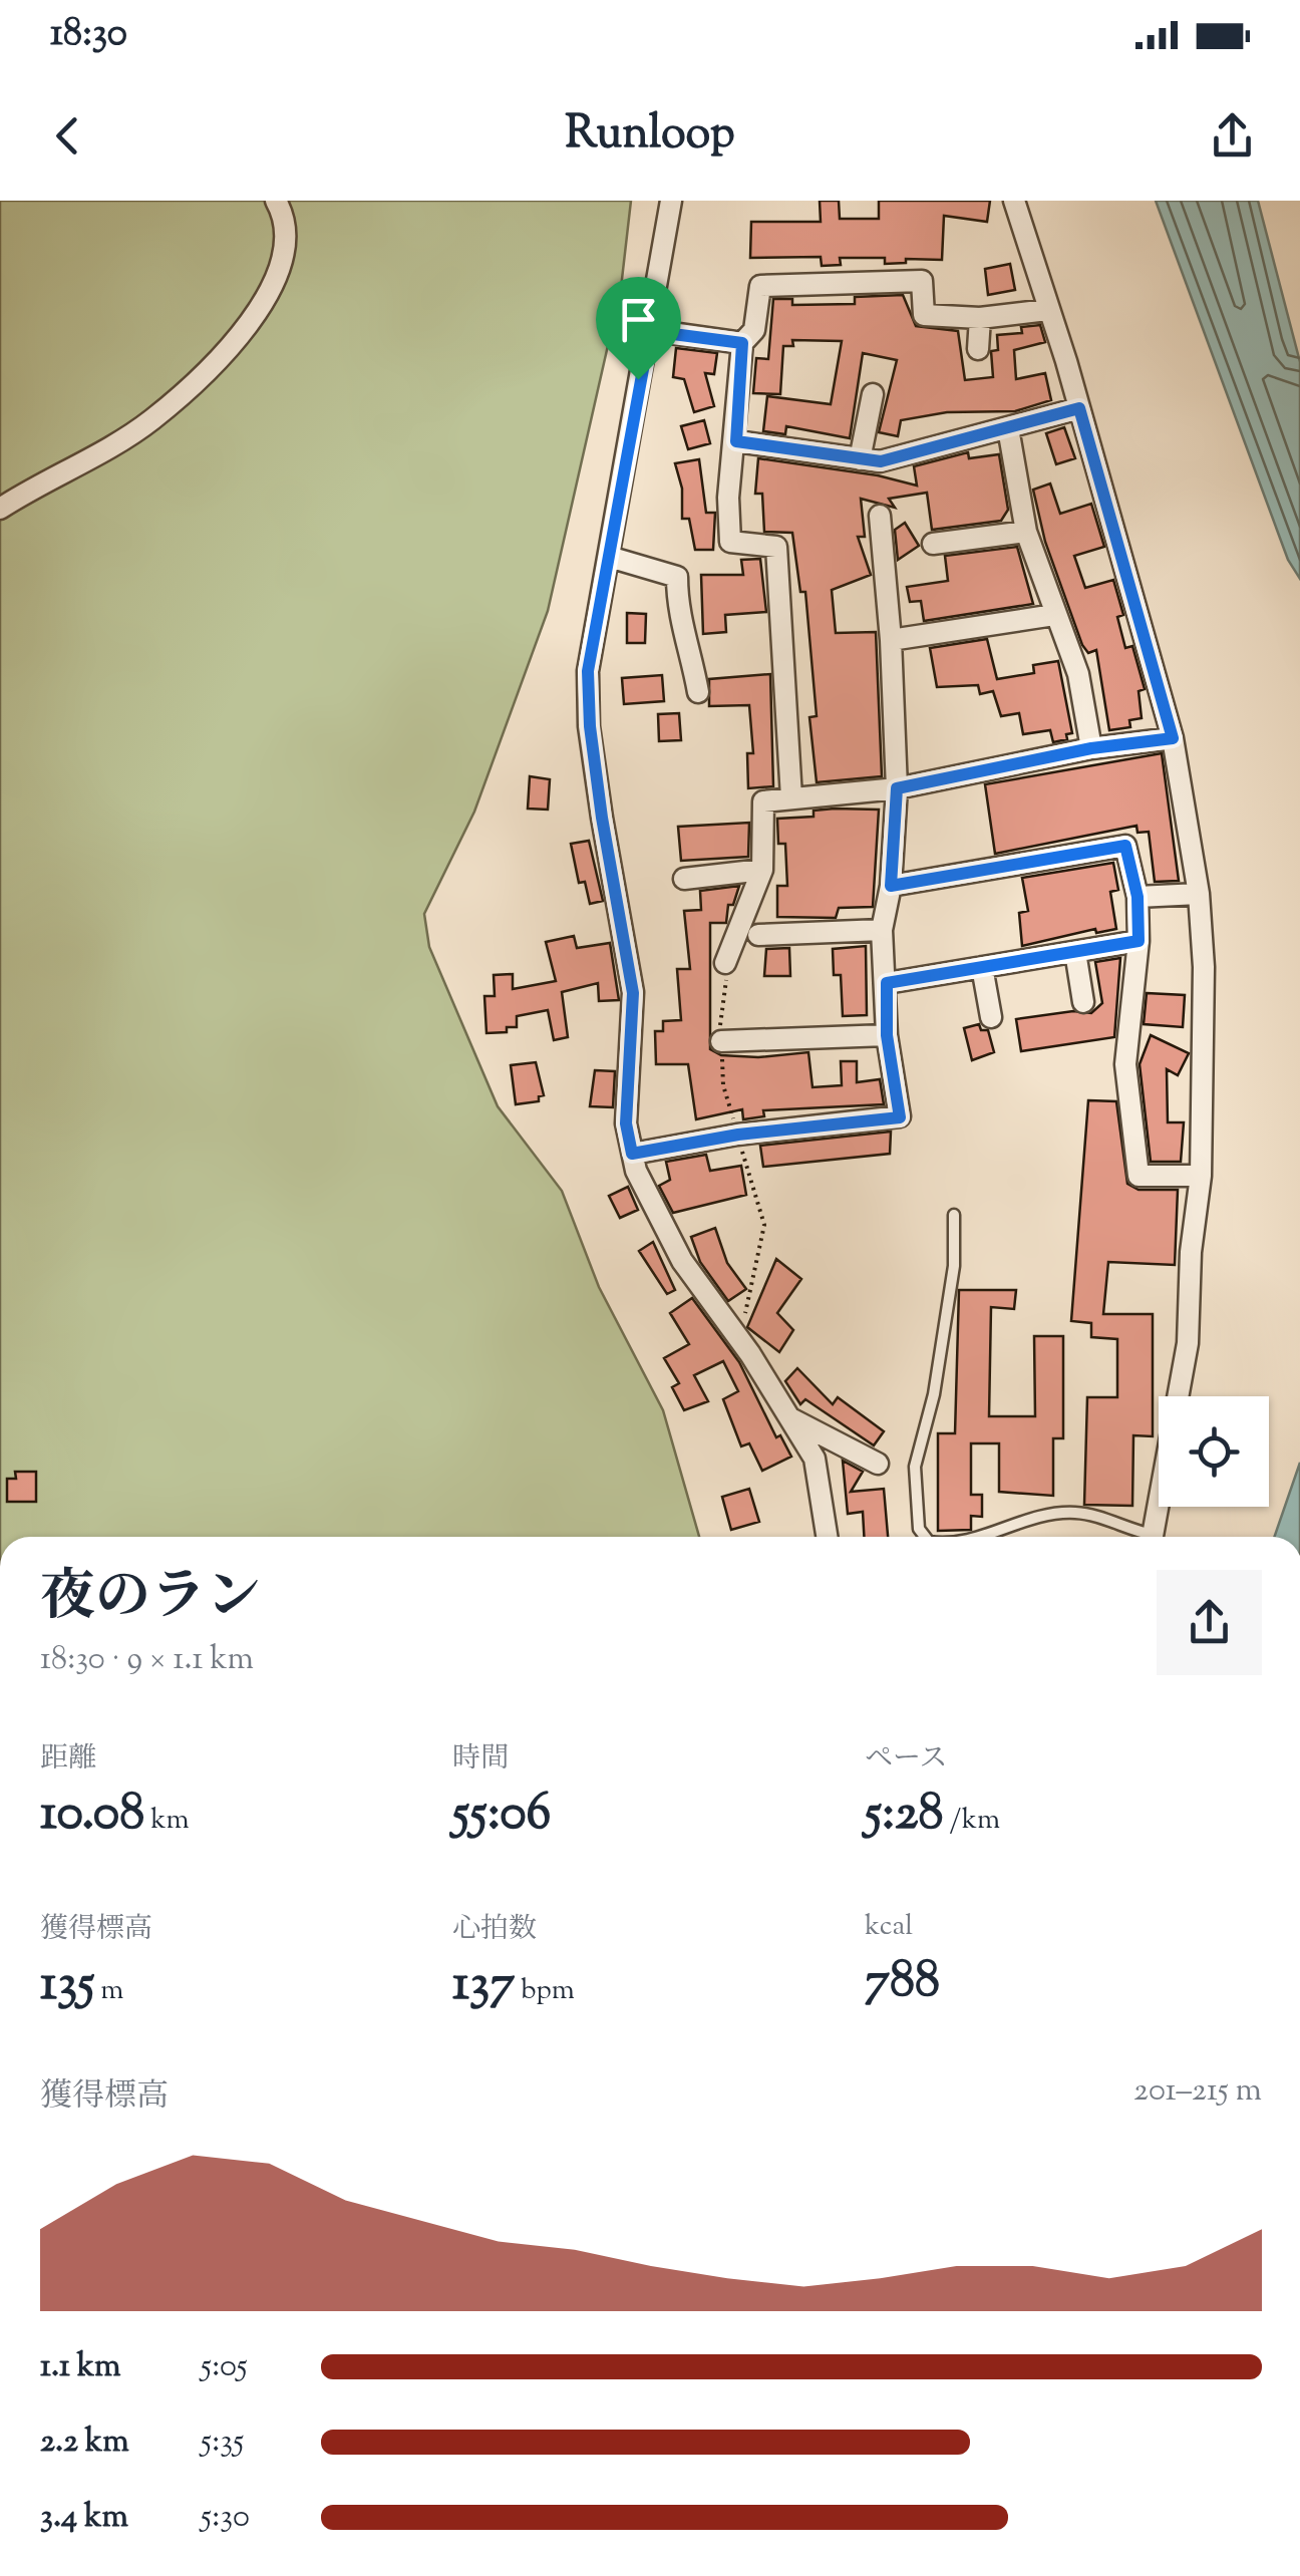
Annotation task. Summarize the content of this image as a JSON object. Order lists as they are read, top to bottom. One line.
{"page":{"status":"18:30","header":"Runloop","heading":["夜のラン","18:30 · 9 × 1.1 km"],"stats":[["距離","10.08 km"],["時間","55:06"],["ペース","5:28 /km"],["獲得標高","135 m"],["心拍数","137 bpm"],["kcal","788"]],"chart":["獲得標高","201–215 m"],"list":[{"name":"1.1 km","note":"5:05"},{"name":"2.2 km","note":"5:35"},{"name":"3.4 km","note":"5:30"}]}}
